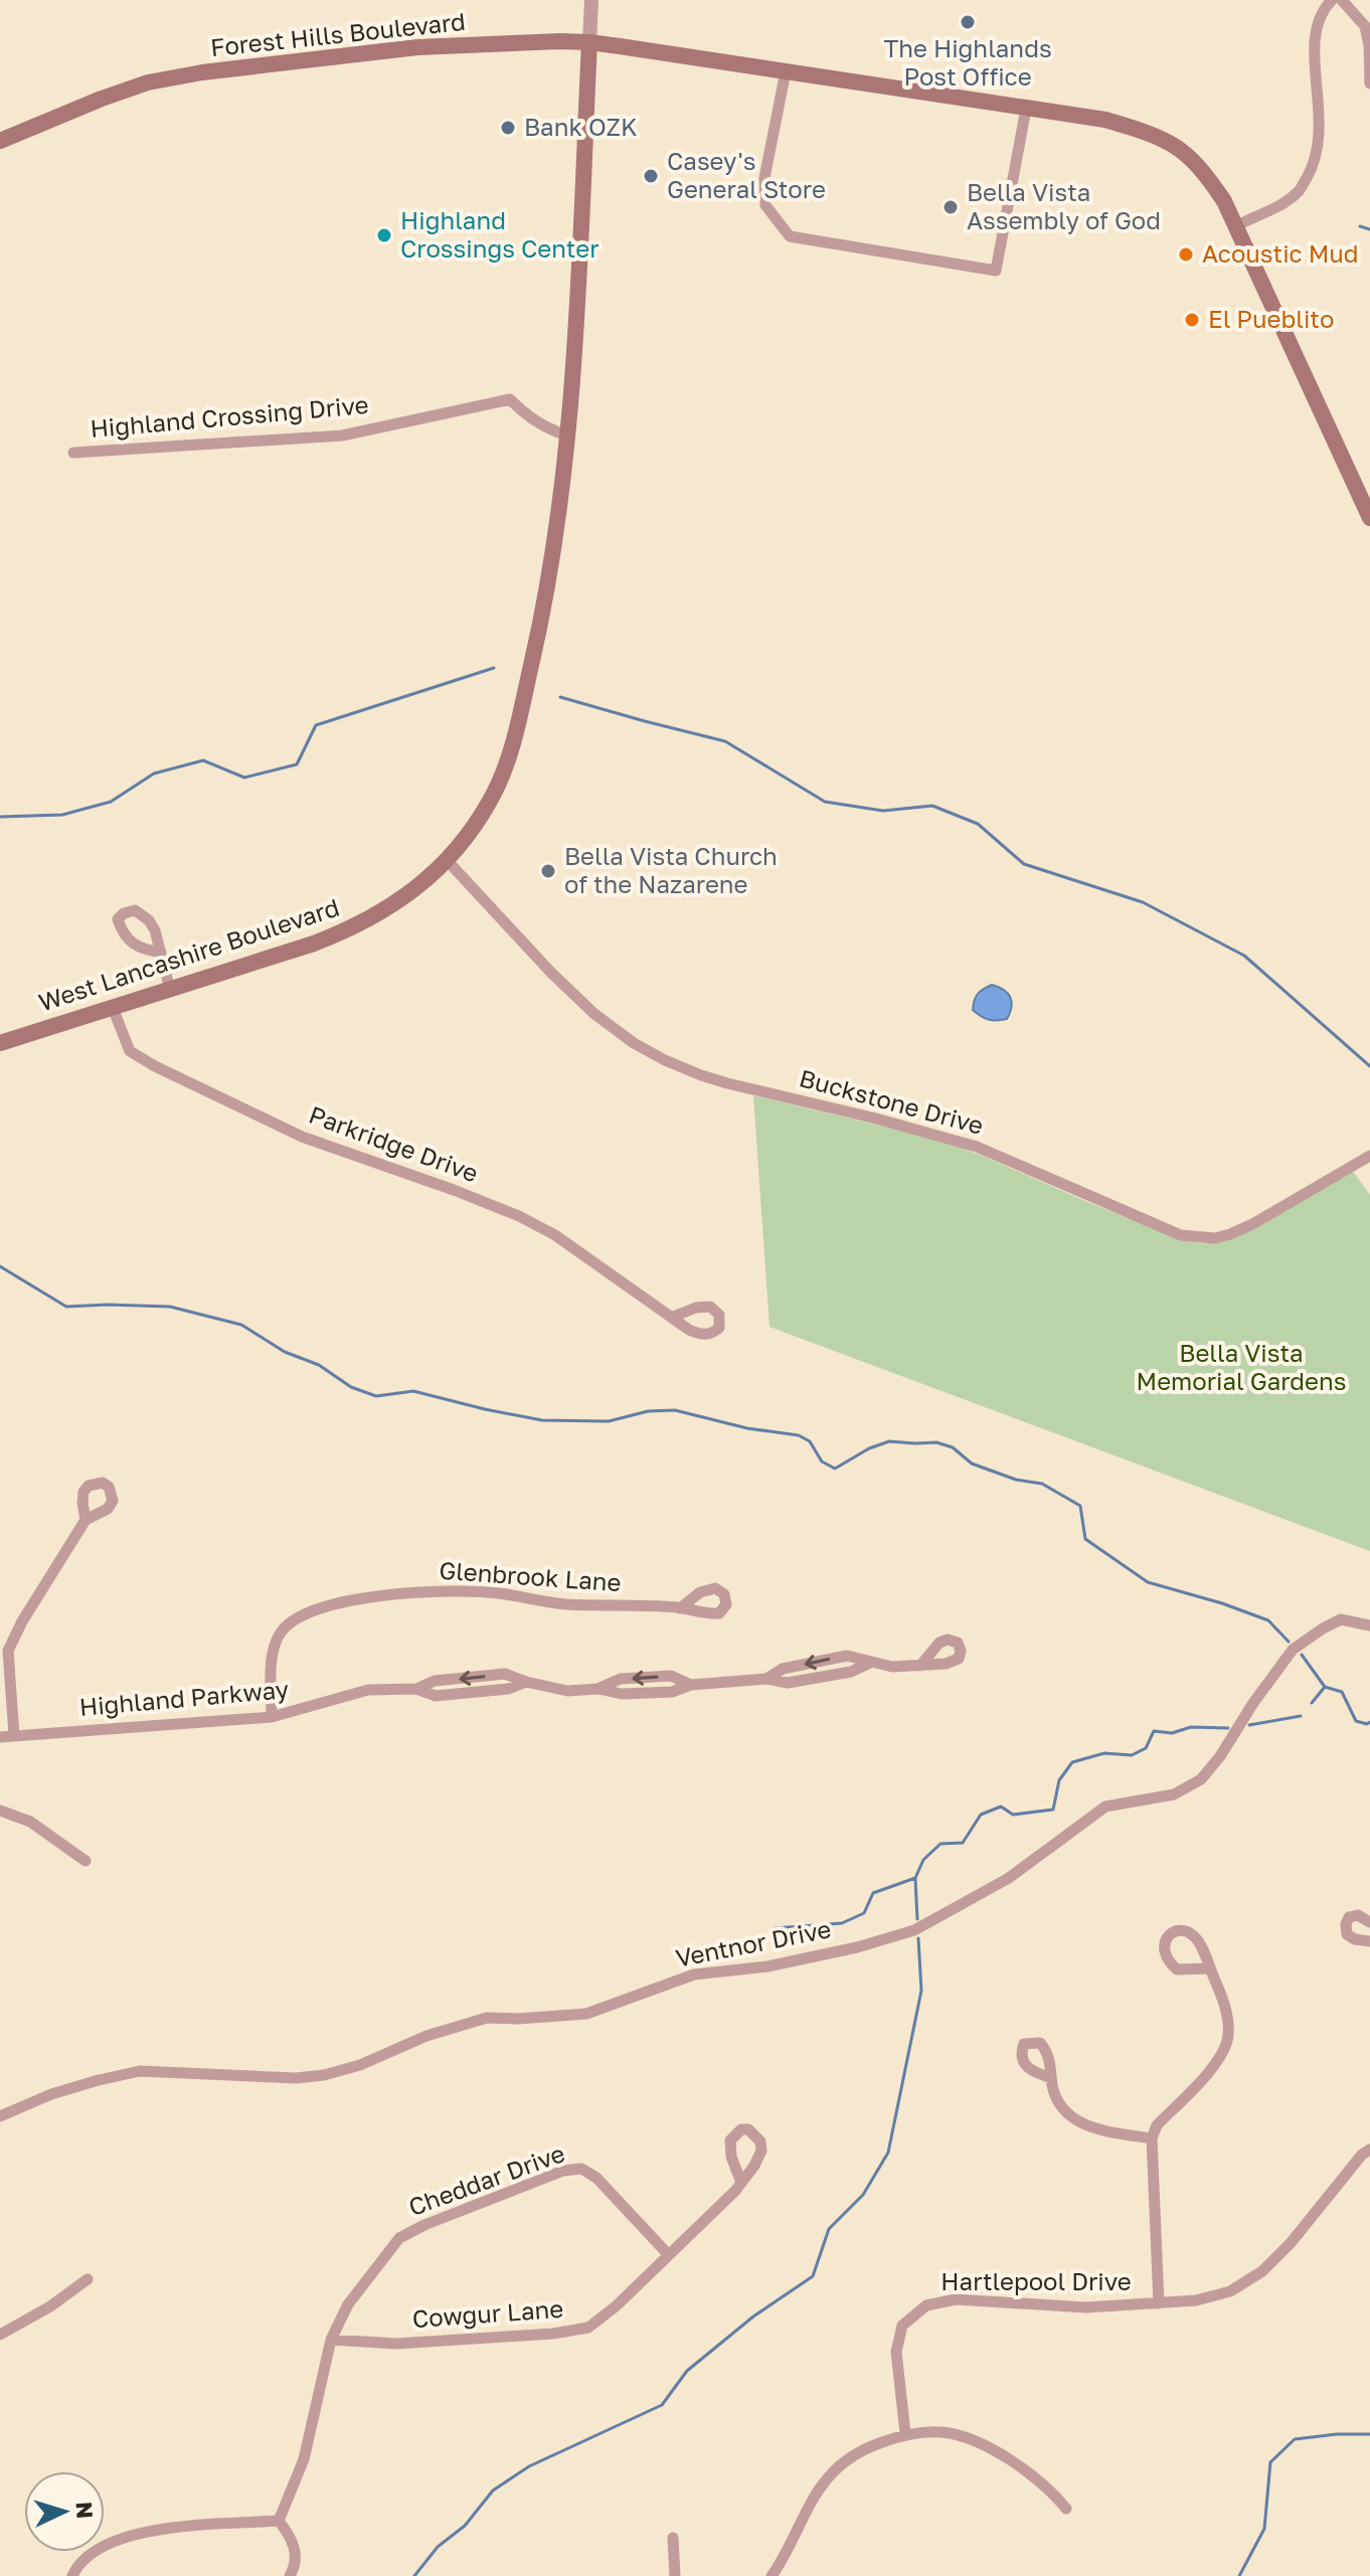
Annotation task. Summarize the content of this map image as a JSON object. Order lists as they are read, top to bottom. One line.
{"streets":{"main road":["Forest Hills Boulevard","West Lancashire Boulevard"],"street":["Highland Crossing Drive","Buckstone Drive","Parkridge Drive","Glenbrook Lane","Highland Parkway","Ventnor Drive","Cheddar Drive","Hartlepool Drive","Cowgur Lane"]},"crossings":[["Forest Hills Boulevard","West Lancashire Boulevard"],["Highland Crossing Drive","West Lancashire Boulevard"],["West Lancashire Boulevard","Buckstone Drive"],["West Lancashire Boulevard","Parkridge Drive"],["Glenbrook Lane","Highland Parkway"],["Cheddar Drive","Cowgur Lane"]],"parks":["Bella Vista Memorial Gardens"],"places":["The Highlands Post Office","Bank OZK","Casey's General Store","Bella Vista Assembly of God","Highland Crossings Center","Acoustic Mud","El Pueblito","Bella Vista Church of the Nazarene"],"north":"right"}
